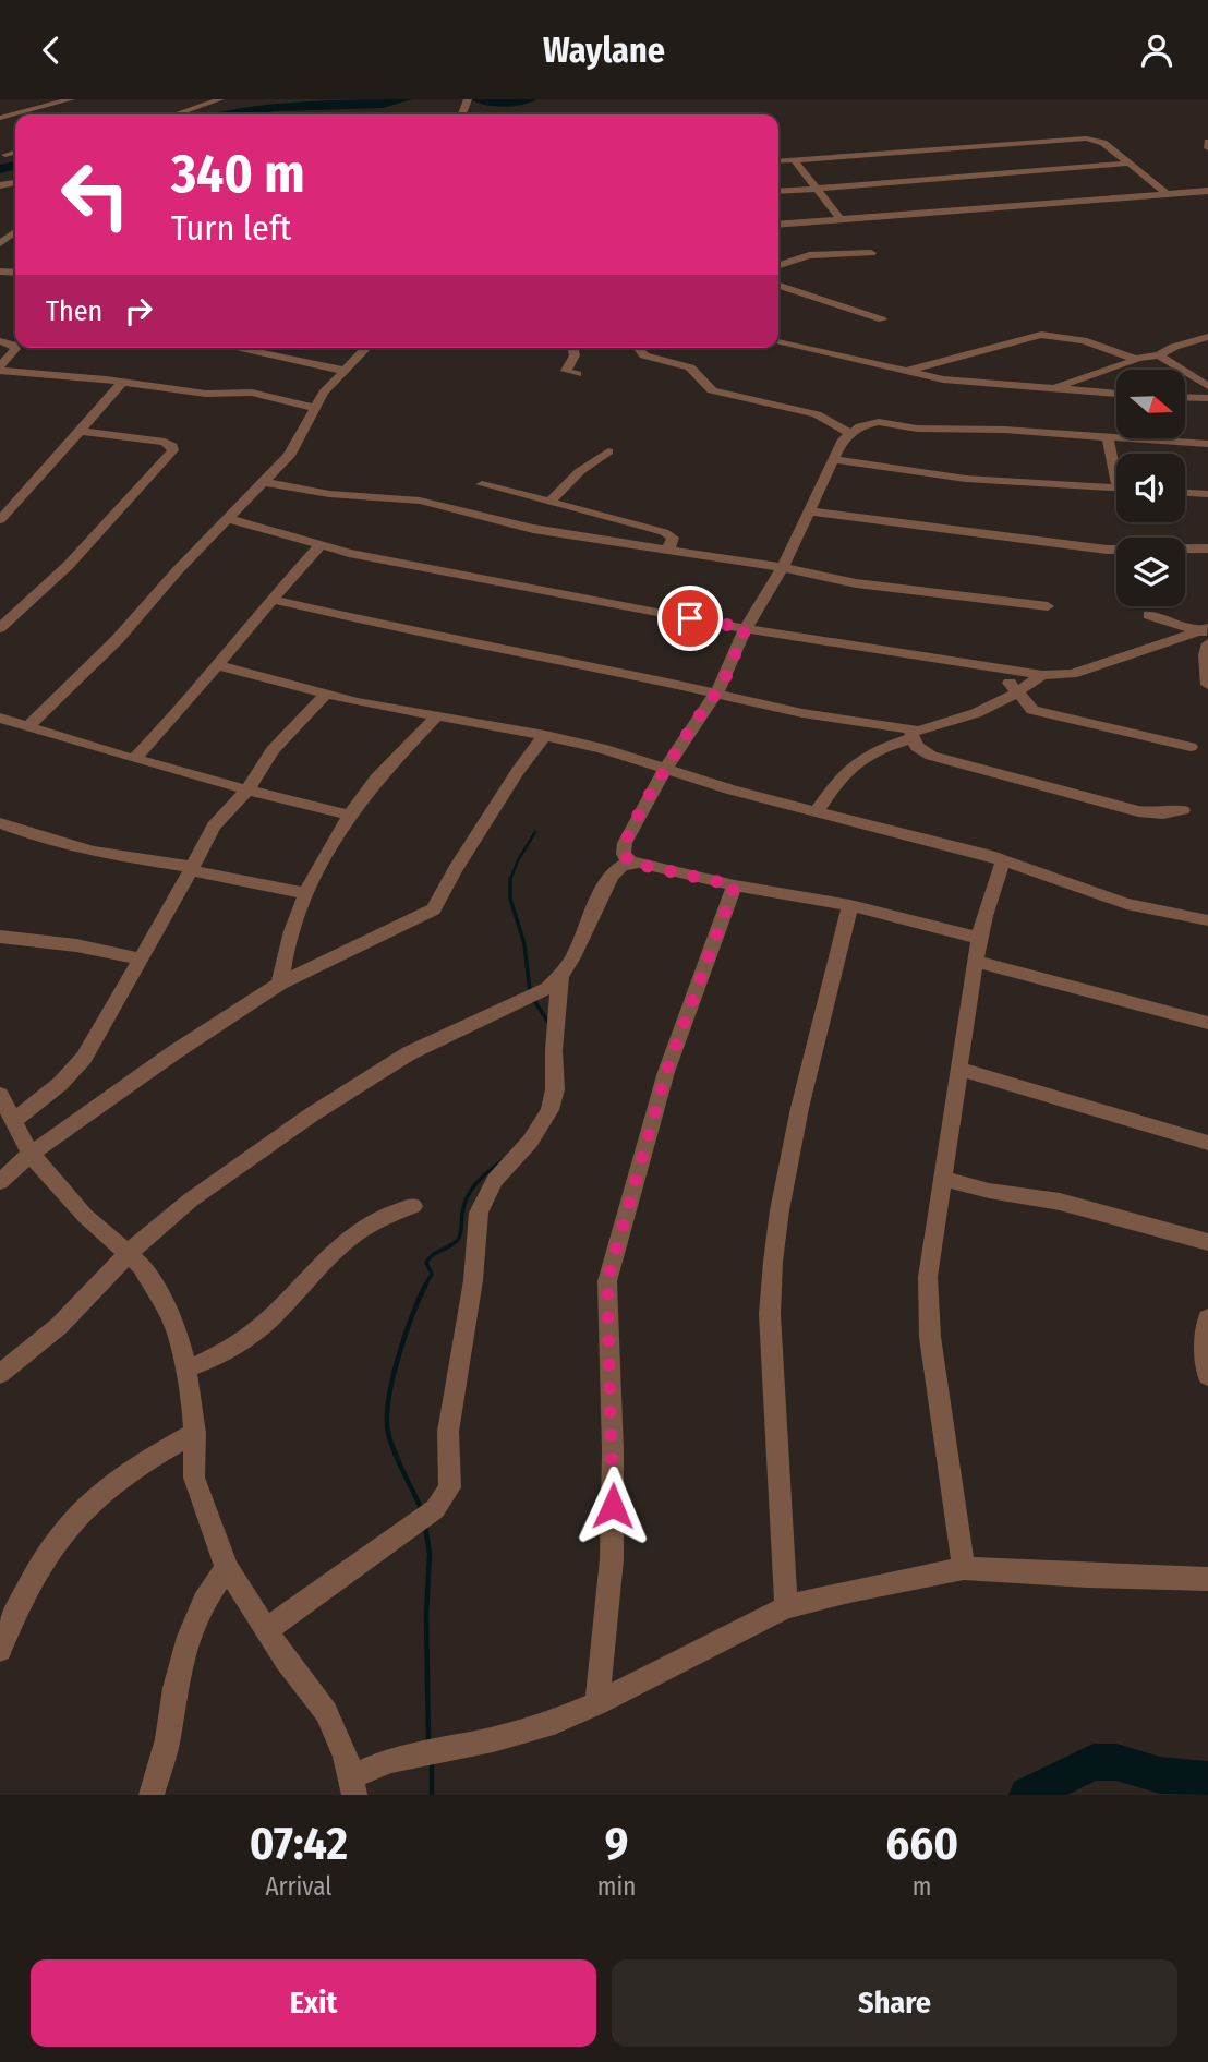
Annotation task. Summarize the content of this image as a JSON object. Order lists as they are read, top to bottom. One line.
{"north":"right","page":{"header":"Waylane","turn":["340 m","Turn left"],"then":"Then","eta":["07:42","Arrival","9","min","660","m"],"buttons":["Exit","Share"]}}
